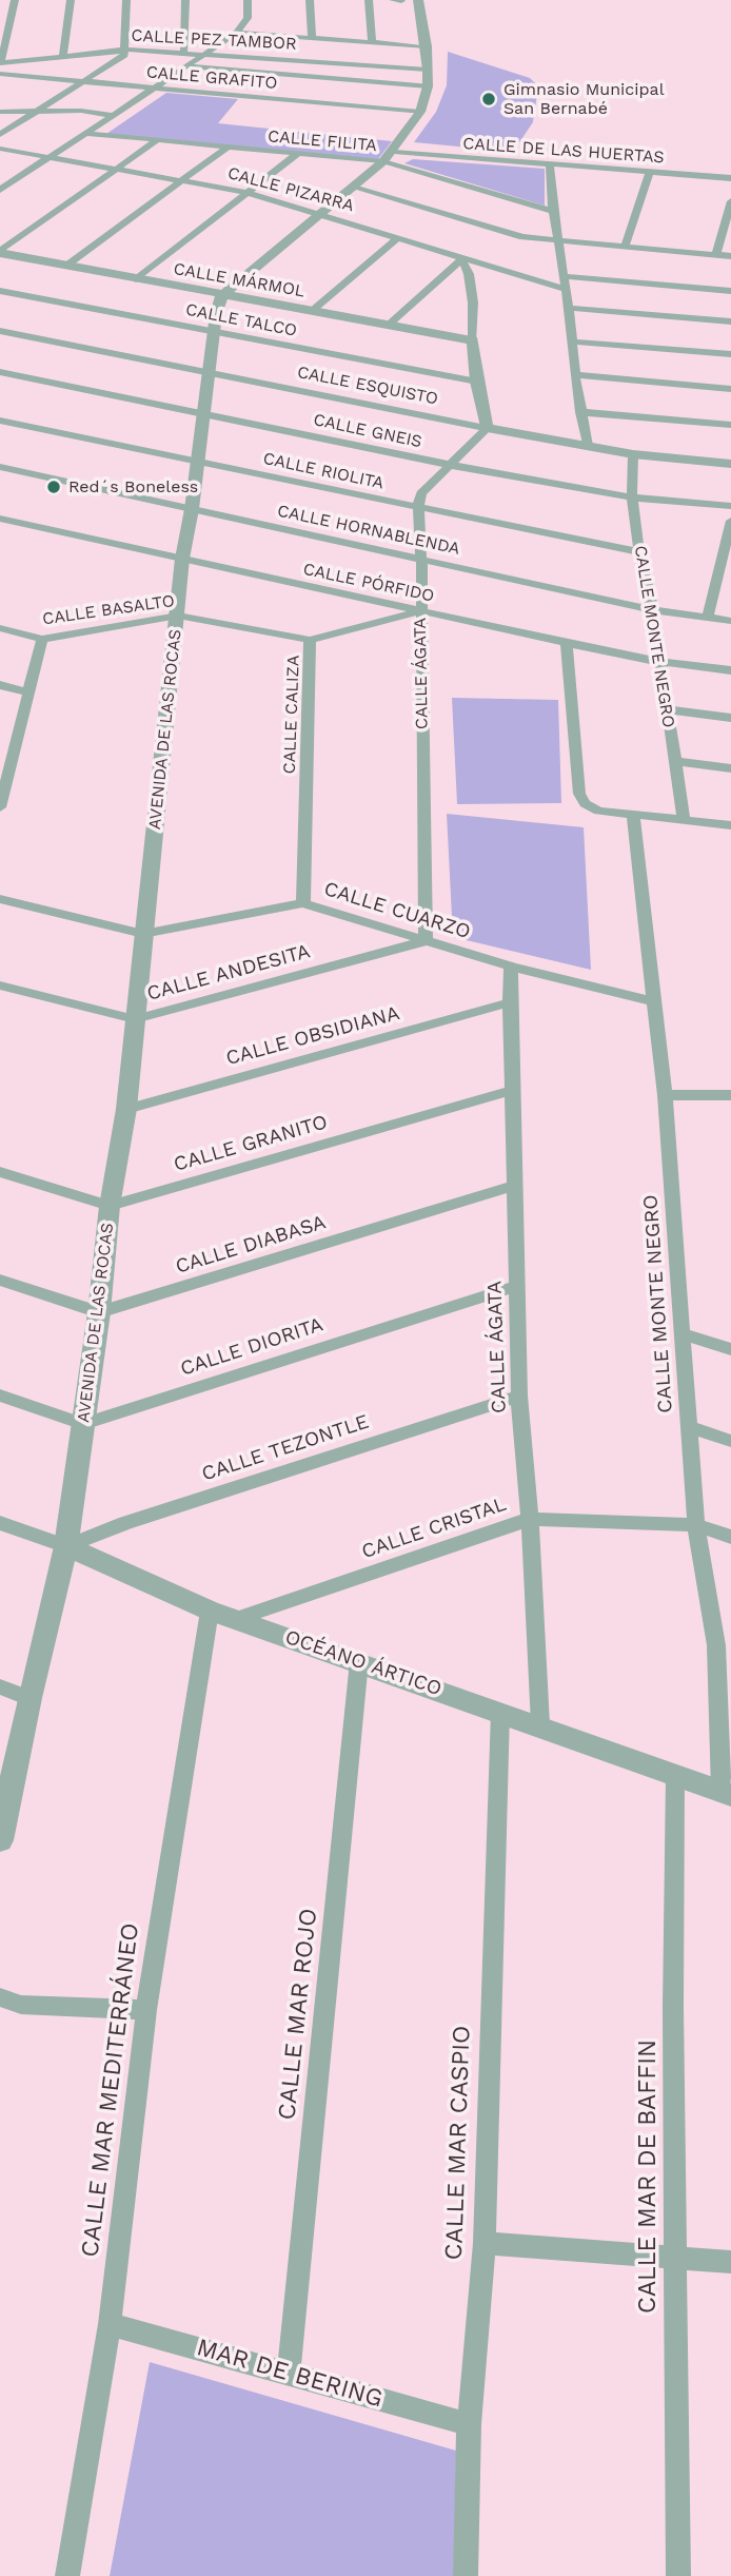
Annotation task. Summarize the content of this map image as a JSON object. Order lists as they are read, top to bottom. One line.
{"streets":{"street":["CALLE PEZ TAMBOR","CALLE GRAFITO","CALLE FILITA","CALLE DE LAS HUERTAS","CALLE PIZARRA","CALLE MÁRMOL","CALLE TALCO","CALLE ESQUISTO","CALLE GNEIS","CALLE RIOLITA","CALLE HORNABLENDA","CALLE PÓRFIDO","CALLE BASALTO","CALLE MONTE NEGRO","CALLE ÁGATA","CALLE CALIZA","AVENIDA DE LAS ROCAS","CALLE CUARZO","CALLE ANDESITA","CALLE OBSIDIANA","CALLE GRANITO","CALLE DIABASA","CALLE DIORITA","CALLE TEZONTLE","CALLE CRISTAL","OCÉANO ÁRTICO","CALLE MAR ROJO","CALLE MAR MEDITERRÁNEO","CALLE MAR CASPIO","CALLE MAR DE BAFFIN","MAR DE BERING"]},"crossings":[["CALLE FILITA","CALLE DE LAS HUERTAS"],["CALLE MÁRMOL","AVENIDA DE LAS ROCAS"],["CALLE TALCO","AVENIDA DE LAS ROCAS"],["CALLE ESQUISTO","CALLE MONTE NEGRO"],["CALLE ESQUISTO","AVENIDA DE LAS ROCAS"],["CALLE GNEIS","CALLE MONTE NEGRO"],["CALLE GNEIS","AVENIDA DE LAS ROCAS"],["CALLE RIOLITA","CALLE MONTE NEGRO"],["CALLE RIOLITA","CALLE ÁGATA"],["CALLE RIOLITA","AVENIDA DE LAS ROCAS"],["CALLE HORNABLENDA","CALLE MONTE NEGRO"],["CALLE HORNABLENDA","CALLE ÁGATA"],["CALLE HORNABLENDA","AVENIDA DE LAS ROCAS"],["CALLE PÓRFIDO","CALLE MONTE NEGRO"],["CALLE PÓRFIDO","CALLE ÁGATA"],["CALLE PÓRFIDO","CALLE CALIZA"],["CALLE PÓRFIDO","AVENIDA DE LAS ROCAS"],["CALLE BASALTO","CALLE CALIZA"],["CALLE BASALTO","AVENIDA DE LAS ROCAS"],["CALLE MONTE NEGRO","CALLE CUARZO"],["CALLE MONTE NEGRO","CALLE CRISTAL"],["CALLE MONTE NEGRO","OCÉANO ÁRTICO"],["CALLE ÁGATA","CALLE CALIZA"],["CALLE ÁGATA","CALLE CUARZO"],["CALLE ÁGATA","CALLE ANDESITA"],["CALLE ÁGATA","CALLE OBSIDIANA"],["CALLE ÁGATA","CALLE GRANITO"],["CALLE ÁGATA","CALLE DIABASA"],["CALLE ÁGATA","CALLE DIORITA"],["CALLE ÁGATA","CALLE TEZONTLE"],["CALLE ÁGATA","CALLE CRISTAL"],["CALLE ÁGATA","OCÉANO ÁRTICO"],["CALLE CALIZA","CALLE CUARZO"],["AVENIDA DE LAS ROCAS","CALLE CUARZO"],["AVENIDA DE LAS ROCAS","CALLE ANDESITA"],["AVENIDA DE LAS ROCAS","CALLE OBSIDIANA"],["AVENIDA DE LAS ROCAS","CALLE GRANITO"],["AVENIDA DE LAS ROCAS","CALLE DIABASA"],["AVENIDA DE LAS ROCAS","CALLE DIORITA"],["AVENIDA DE LAS ROCAS","CALLE TEZONTLE"],["AVENIDA DE LAS ROCAS","OCÉANO ÁRTICO"],["CALLE CUARZO","CALLE ANDESITA"],["CALLE TEZONTLE","OCÉANO ÁRTICO"],["CALLE CRISTAL","OCÉANO ÁRTICO"],["OCÉANO ÁRTICO","CALLE MAR ROJO"],["OCÉANO ÁRTICO","CALLE MAR MEDITERRÁNEO"],["OCÉANO ÁRTICO","CALLE MAR CASPIO"],["OCÉANO ÁRTICO","CALLE MAR DE BAFFIN"],["CALLE MAR ROJO","MAR DE BERING"],["CALLE MAR MEDITERRÁNEO","MAR DE BERING"],["CALLE MAR CASPIO","MAR DE BERING"]],"places":["Gimnasio Municipal San Bernabé","Red´s Boneless"]}
